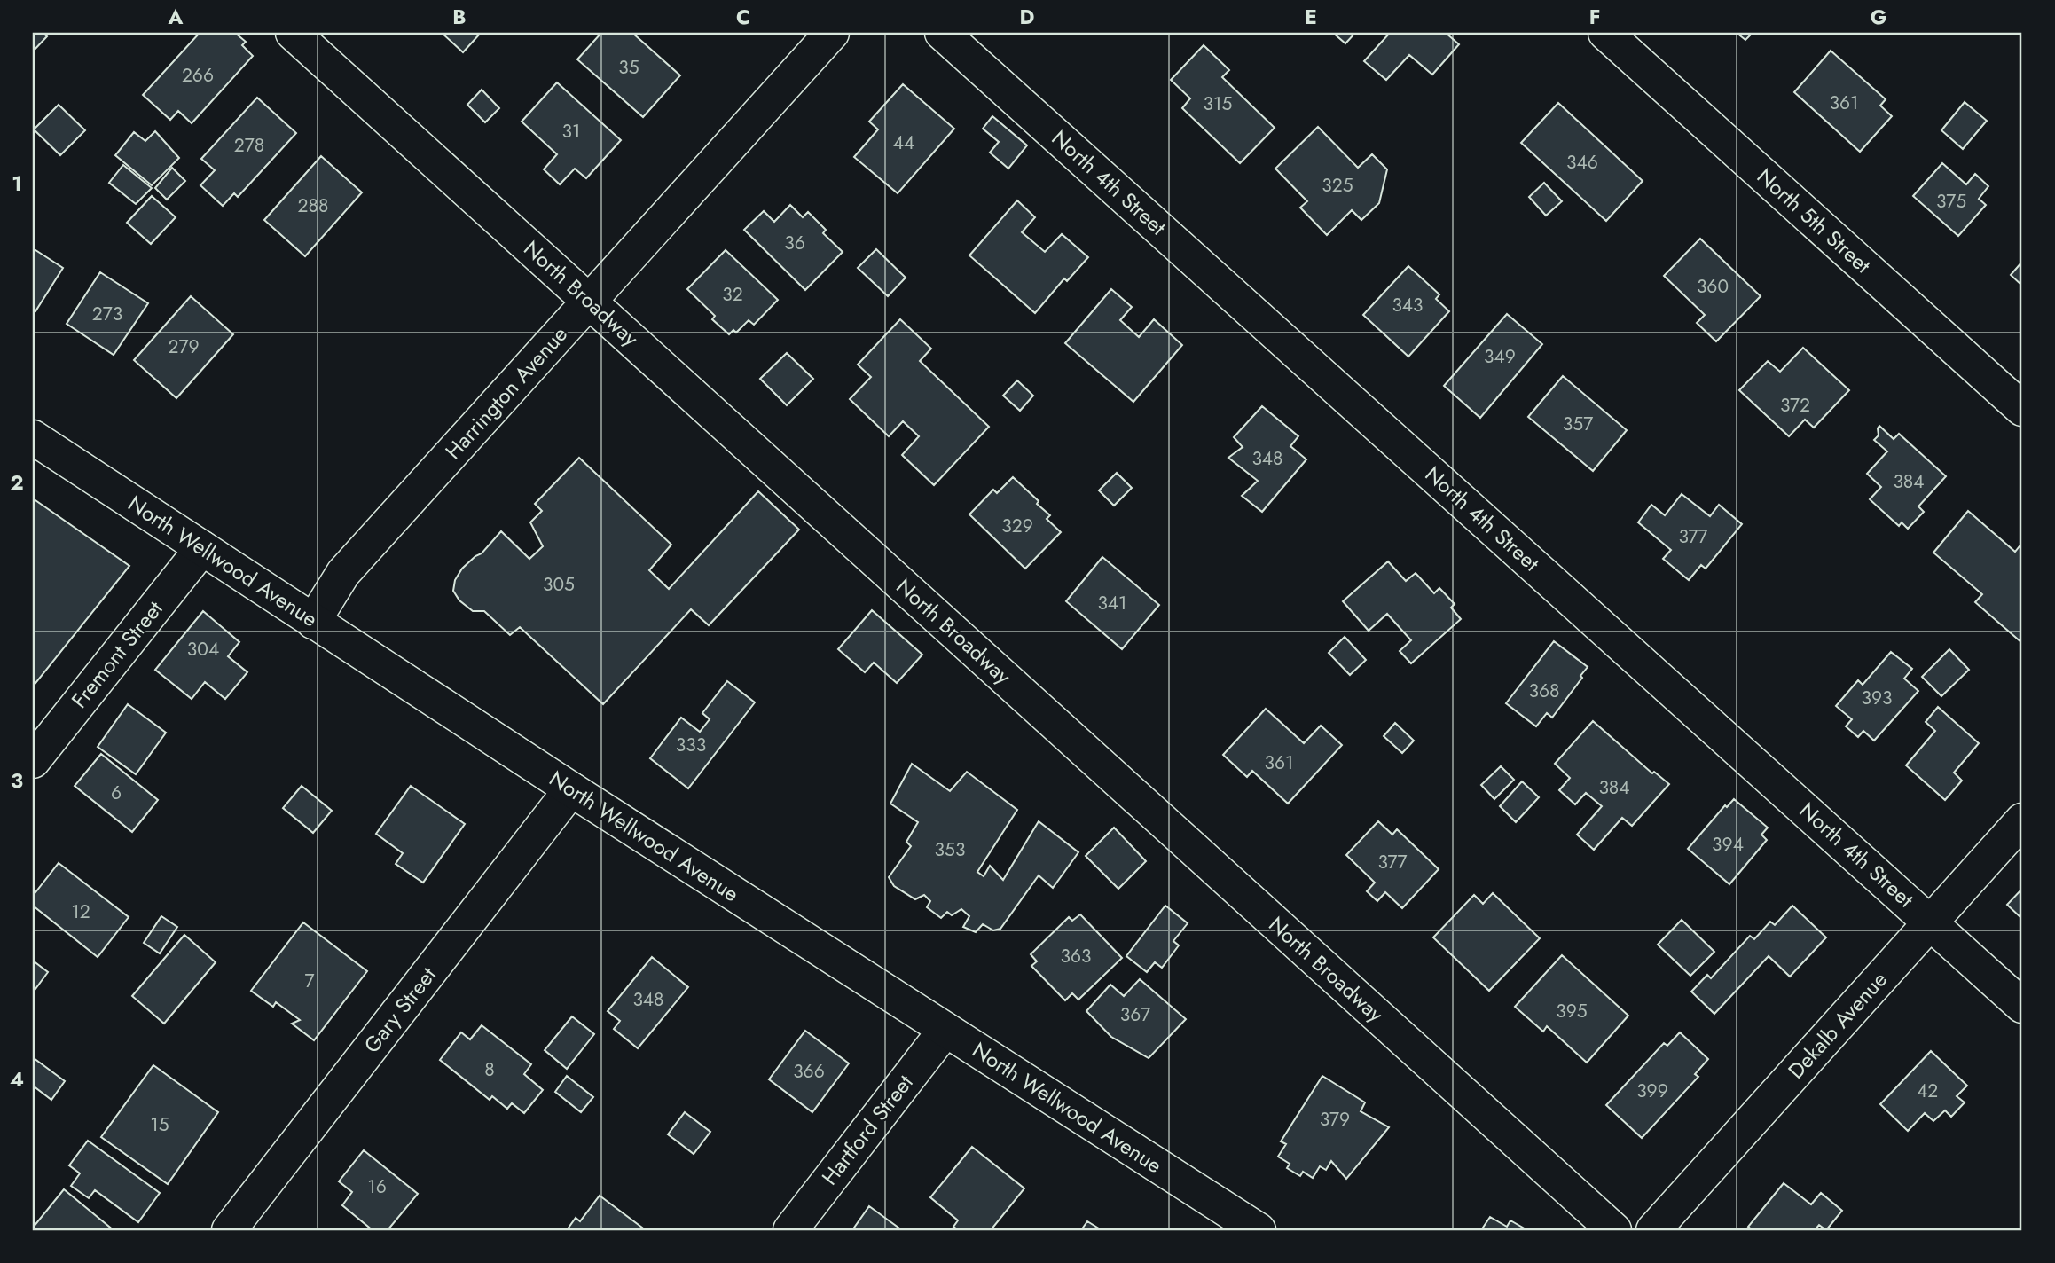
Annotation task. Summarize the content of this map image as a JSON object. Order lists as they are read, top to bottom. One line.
{"streets":{"street":["North 4th Street","North 5th Street","North Broadway","Harrington Avenue","North Wellwood Avenue","Fremont Street","Gary Street","Dekalb Avenue","Hartford Street"]},"crossings":[["North 4th Street","Dekalb Avenue"],["North Broadway","Harrington Avenue"],["Harrington Avenue","North Wellwood Avenue"],["North Wellwood Avenue","Fremont Street"],["North Wellwood Avenue","Gary Street"],["North Wellwood Avenue","Hartford Street"]],"house_numbers":["35","266","361","315","31","44","278","346","325","375","288","36","360","32","343","273","279","349","372","357","348","384","329","377","305","341","304","368","393","333","361","384","6","394","353","377","12","363","7","348","395","367","8","366","399","42","379","15","16"],"grid":{"columns":["A","B","C","D","E","F","G"],"rows":["1","2","3","4"]}}
